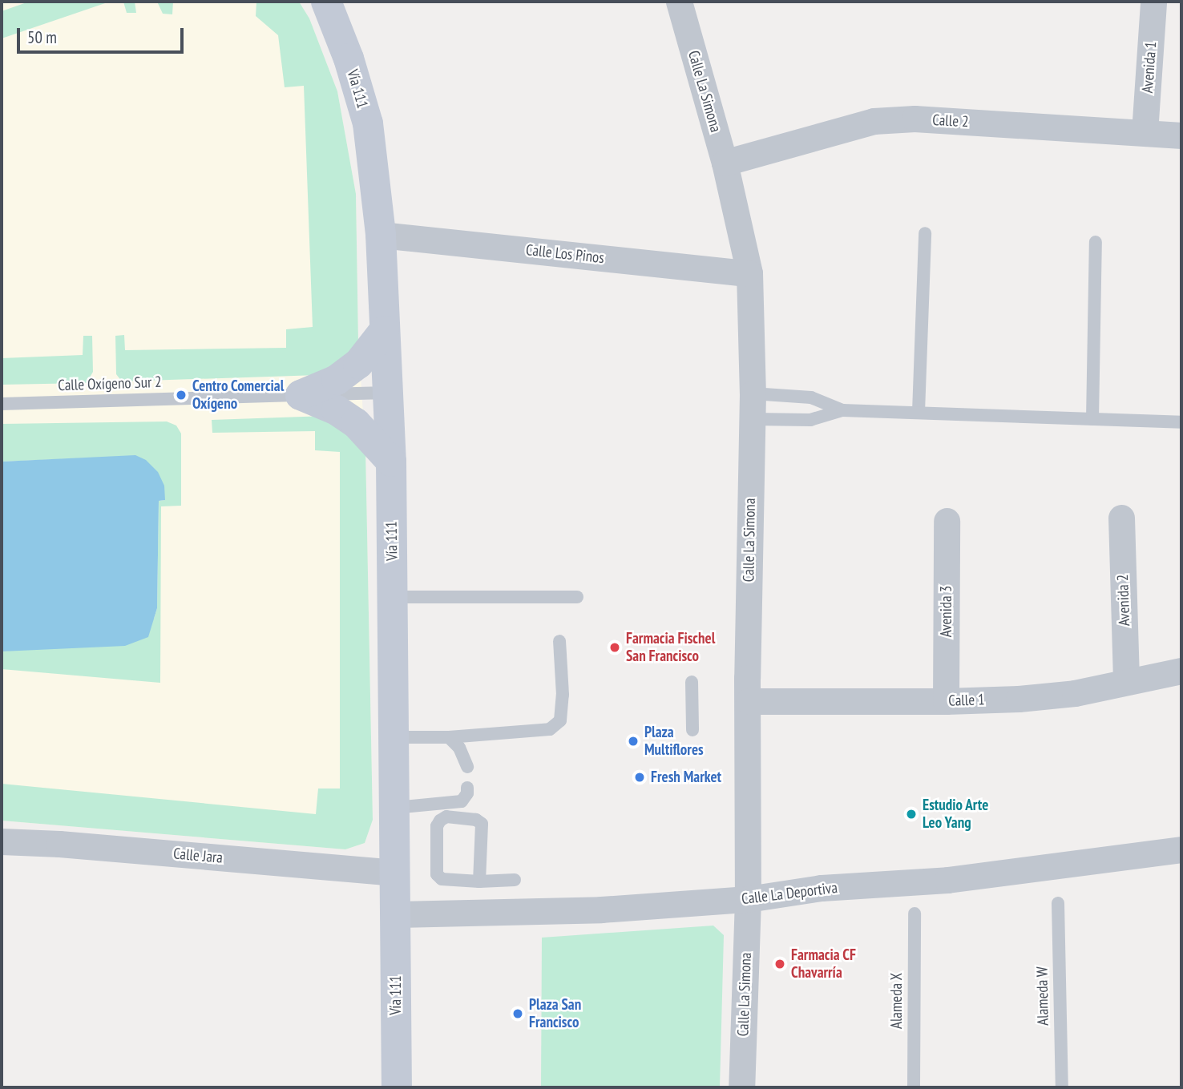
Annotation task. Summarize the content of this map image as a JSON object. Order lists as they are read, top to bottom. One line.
{"streets":{"main road":["Vía 111"],"street":["Avenida 1","Calle La Simona","Calle 2","Calle Los Pinos","Avenida 2","Avenida 3","Calle 1","Calle Jara","Calle La Deportiva"],"lane":["Calle Oxígeno Sur 2","Alameda W","Alameda X"]},"crossings":[["Avenida 1","Calle 2"],["Vía 111","Calle Los Pinos"],["Vía 111","Calle Oxígeno Sur 2"],["Vía 111","Calle Jara"],["Vía 111","Calle La Deportiva"],["Calle La Simona","Calle 2"],["Calle La Simona","Calle Los Pinos"],["Calle La Simona","Calle 1"],["Calle La Simona","Calle La Deportiva"],["Avenida 2","Calle 1"],["Avenida 3","Calle 1"]],"places":["Centro Comercial Oxígeno","Farmacia Fischel San Francisco","Plaza Multiflores","Fresh Market","Estudio Arte Leo Yang","Farmacia CF Chavarría","Plaza San Francisco"],"scale_bar":"50 m"}
